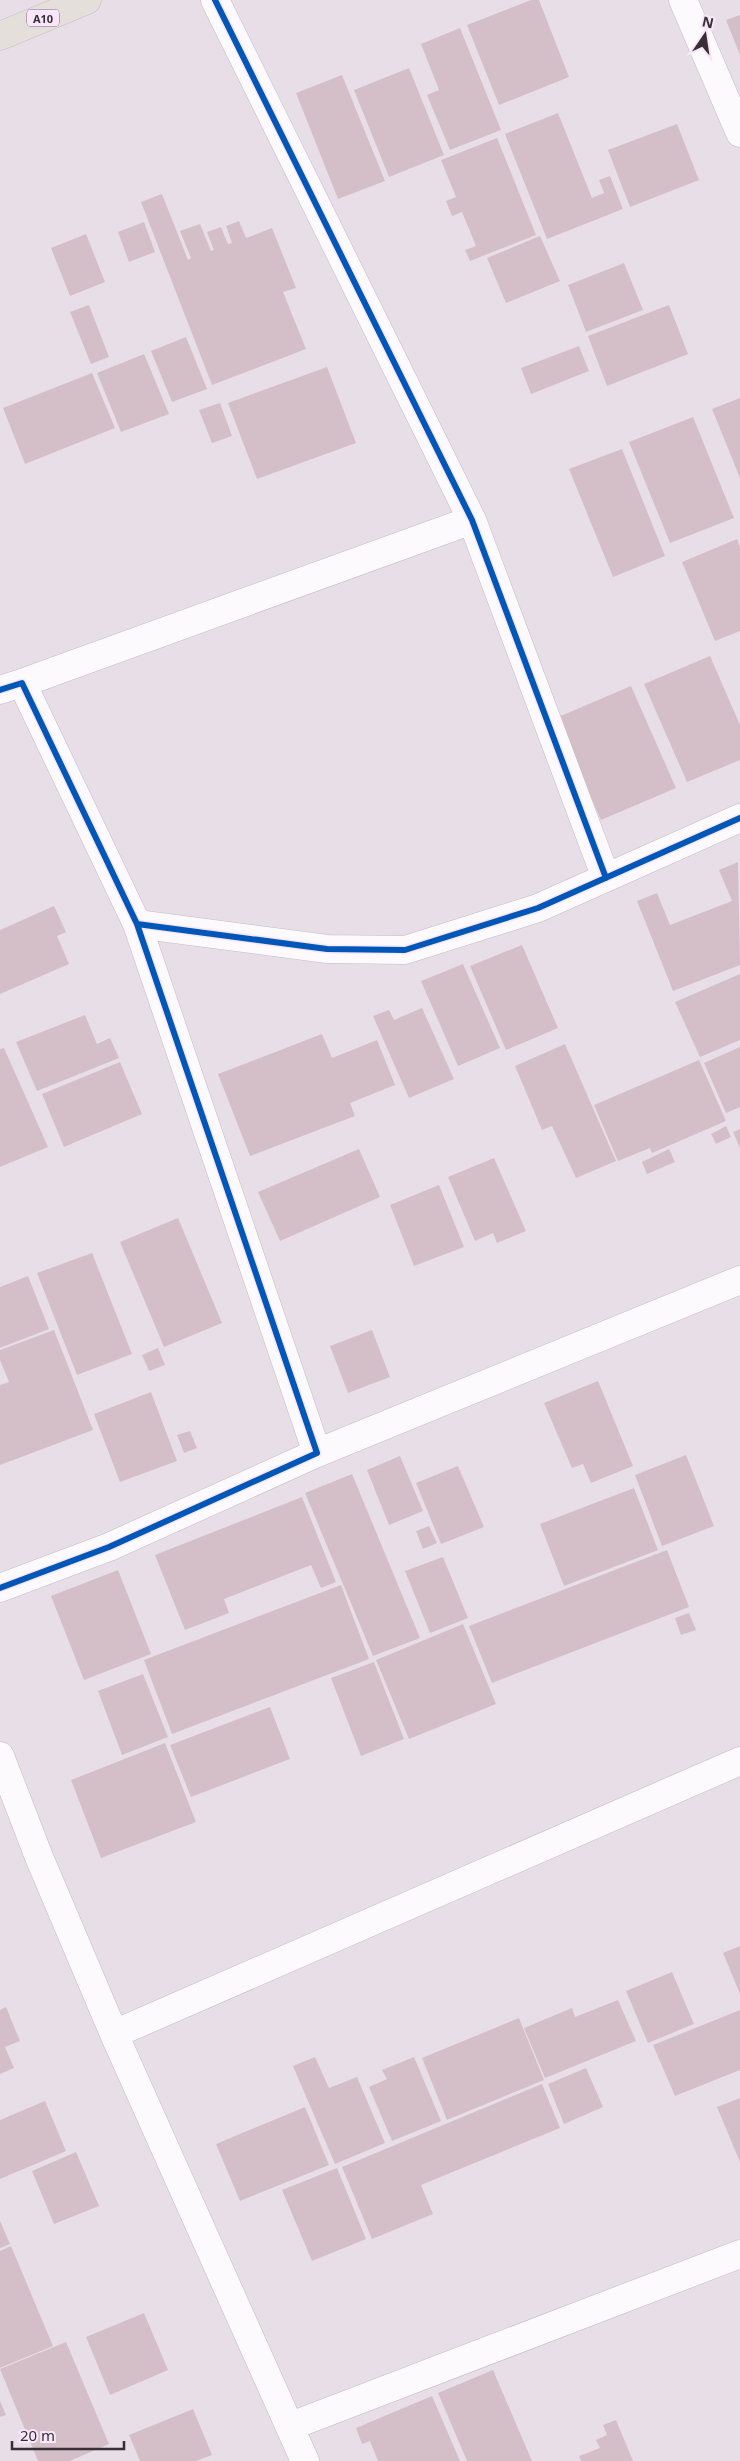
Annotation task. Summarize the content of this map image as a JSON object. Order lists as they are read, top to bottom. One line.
{"streets":{"main road":["A10"]},"scale_bar":"20 m","north":"top"}
